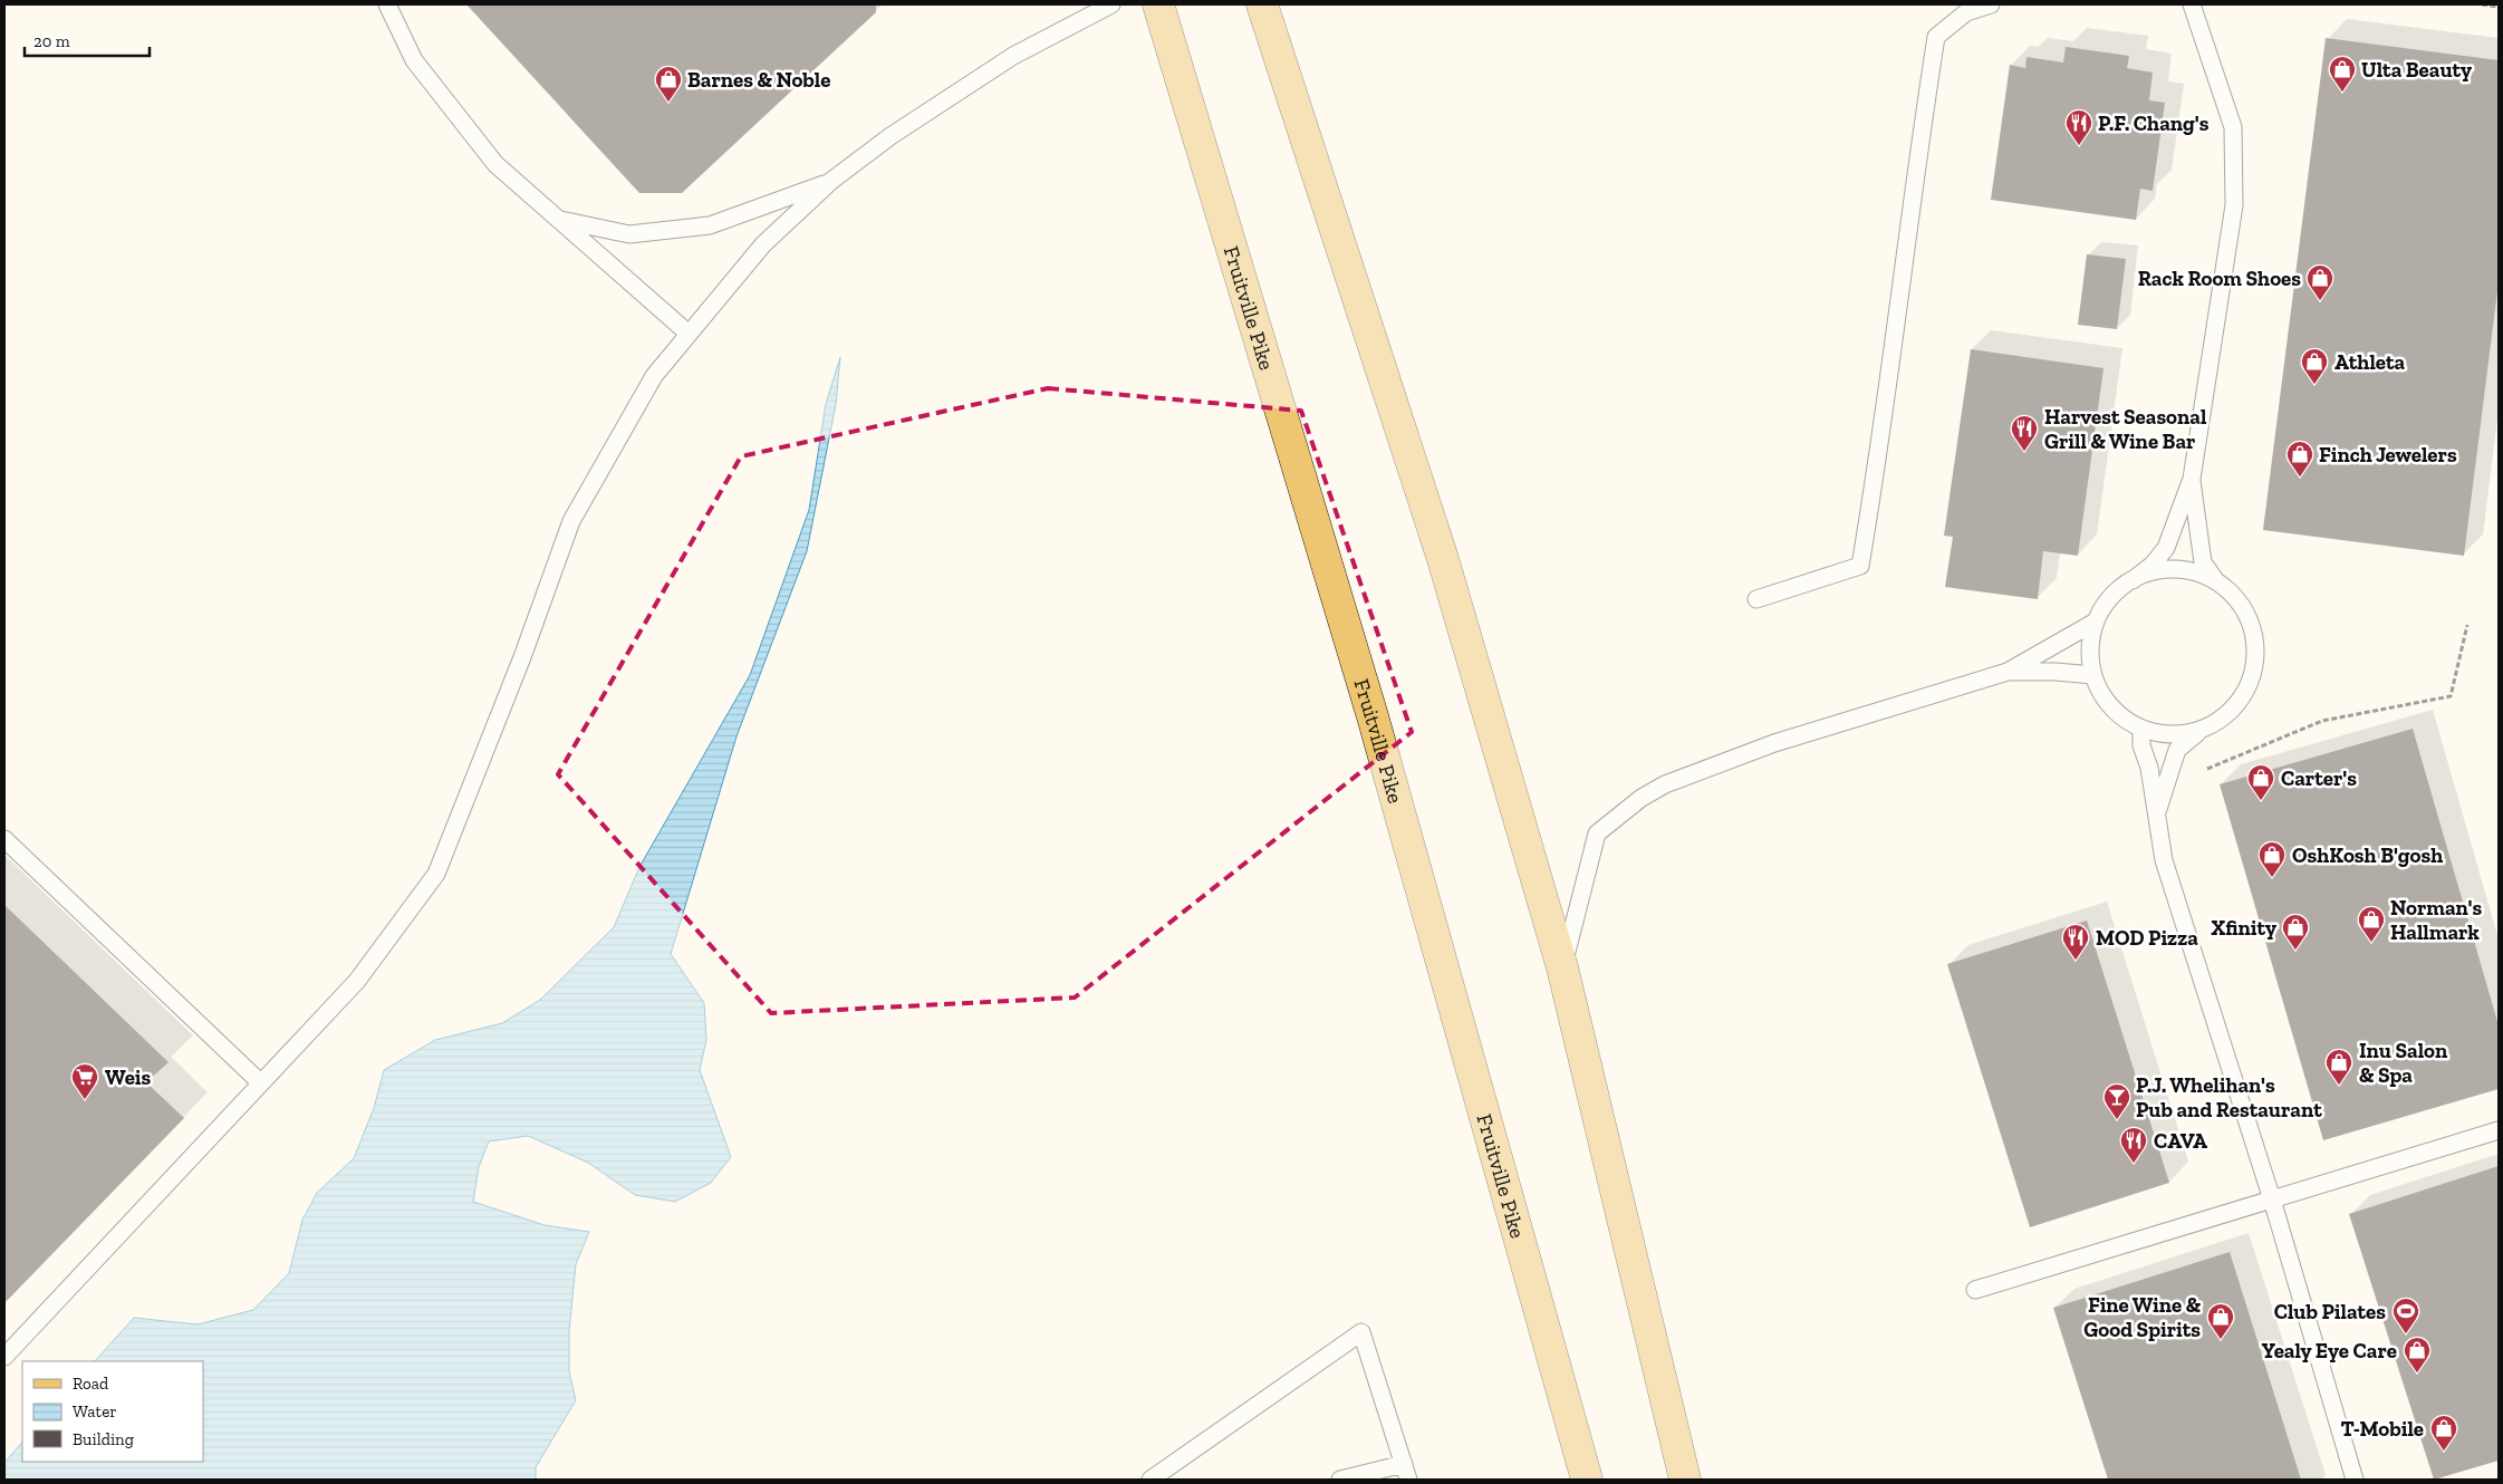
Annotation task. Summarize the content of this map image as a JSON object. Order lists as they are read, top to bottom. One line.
{"streets":{"main road":["Fruitville Pike"]},"places":{"shop":["Ulta Beauty","Barnes & Noble","Rack Room Shoes","Athleta","Finch Jewelers","Carter's","OshKosh B'gosh","Norman's Hallmark","Xfinity","Inu Salon & Spa","Fine Wine & Good Spirits","Yealy Eye Care","T-Mobile"],"restaurant":["P.F. Chang's","Harvest Seasonal Grill & Wine Bar","MOD Pizza","CAVA"],"supermarket":["Weis"],"bar":["P.J. Whelihan's Pub and Restaurant"],"sports":["Club Pilates"]},"legend":["Road","Water","Building"],"scale_bar":"20 m"}
